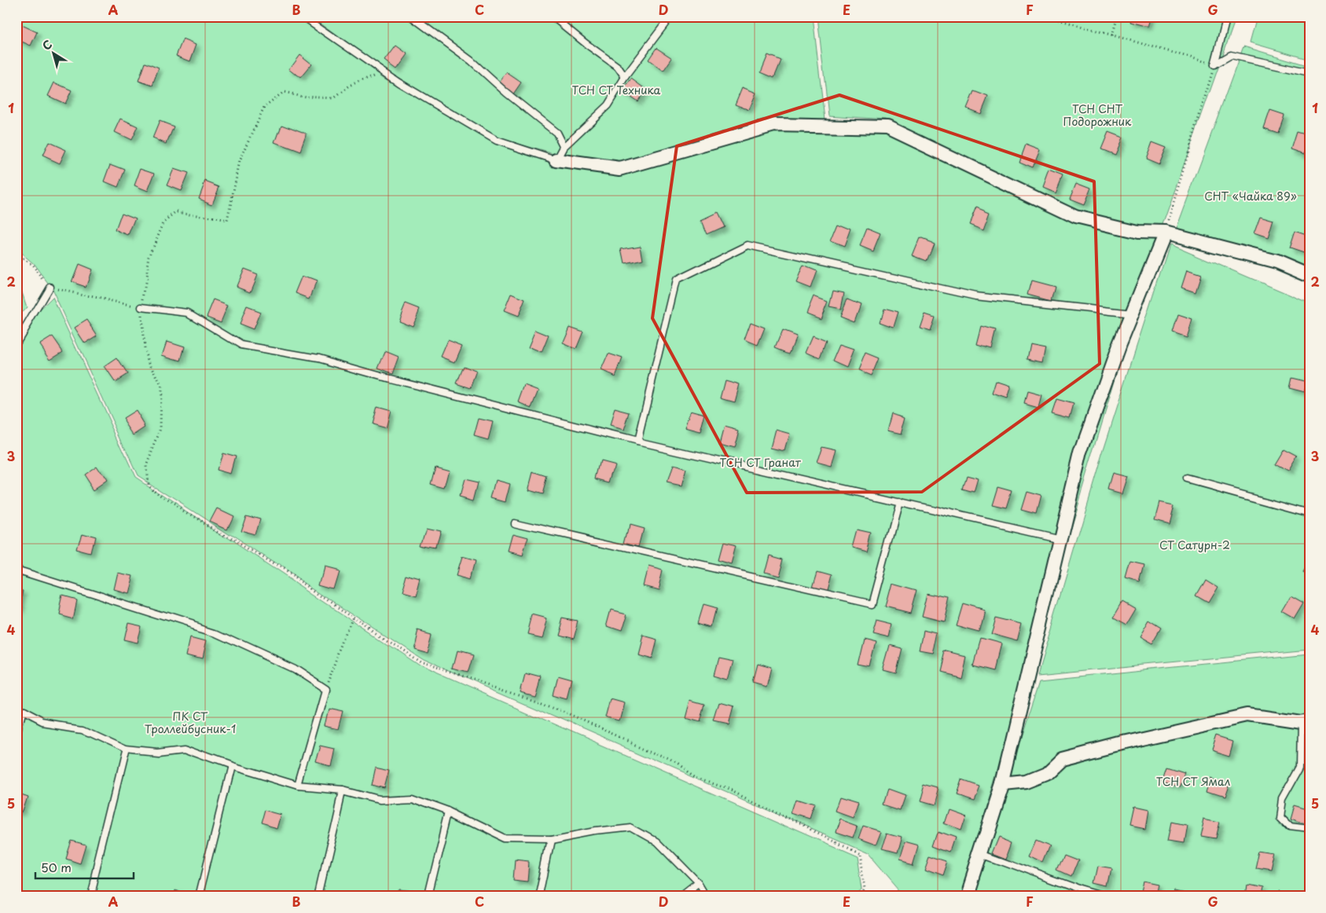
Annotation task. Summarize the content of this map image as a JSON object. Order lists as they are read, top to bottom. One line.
{"parks":["ТСН СТ Техника","ТСН СНТ Подорожник","СНТ «Чайка 89»","ТСН СТ Гранат","СТ Сатурн-2","ПК СТ Троллейбусник-1","ТСН СТ Ямал"],"scale_bar":"50 m","north":"top left","grid":{"columns":["A","B","C","D","E","F","G"],"rows":["1","2","3","4","5"]}}
